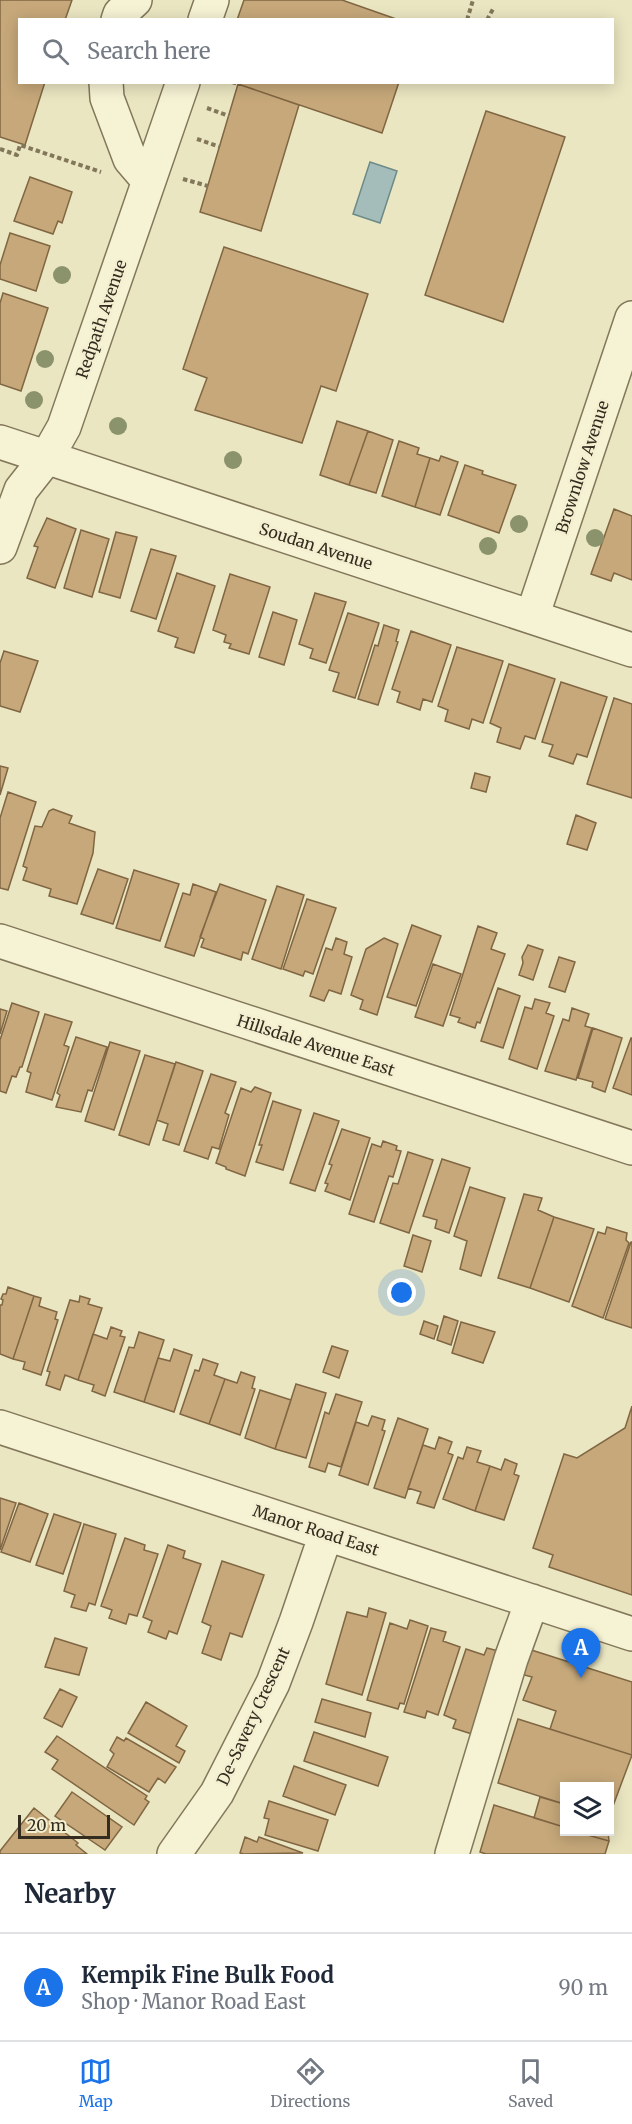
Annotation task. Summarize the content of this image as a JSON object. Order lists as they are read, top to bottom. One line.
{"streets":{"street":["Redpath Avenue","Brownlow Avenue","Soudan Avenue","Hillsdale Avenue East","Manor Road East","De-Savery Crescent"]},"crossings":[["Redpath Avenue","Soudan Avenue"],["Brownlow Avenue","Soudan Avenue"],["Manor Road East","De-Savery Crescent"]],"scale_bar":"20 m","page":{"search":"Search here","pins":"A","scale":"20 m","heading":"Nearby","list":[{"mark":"A","name":"Kempik Fine Bulk Food","note":"Shop · Manor Road East","value":"90 m"}],"nav":["Map","Directions","Saved"]}}
